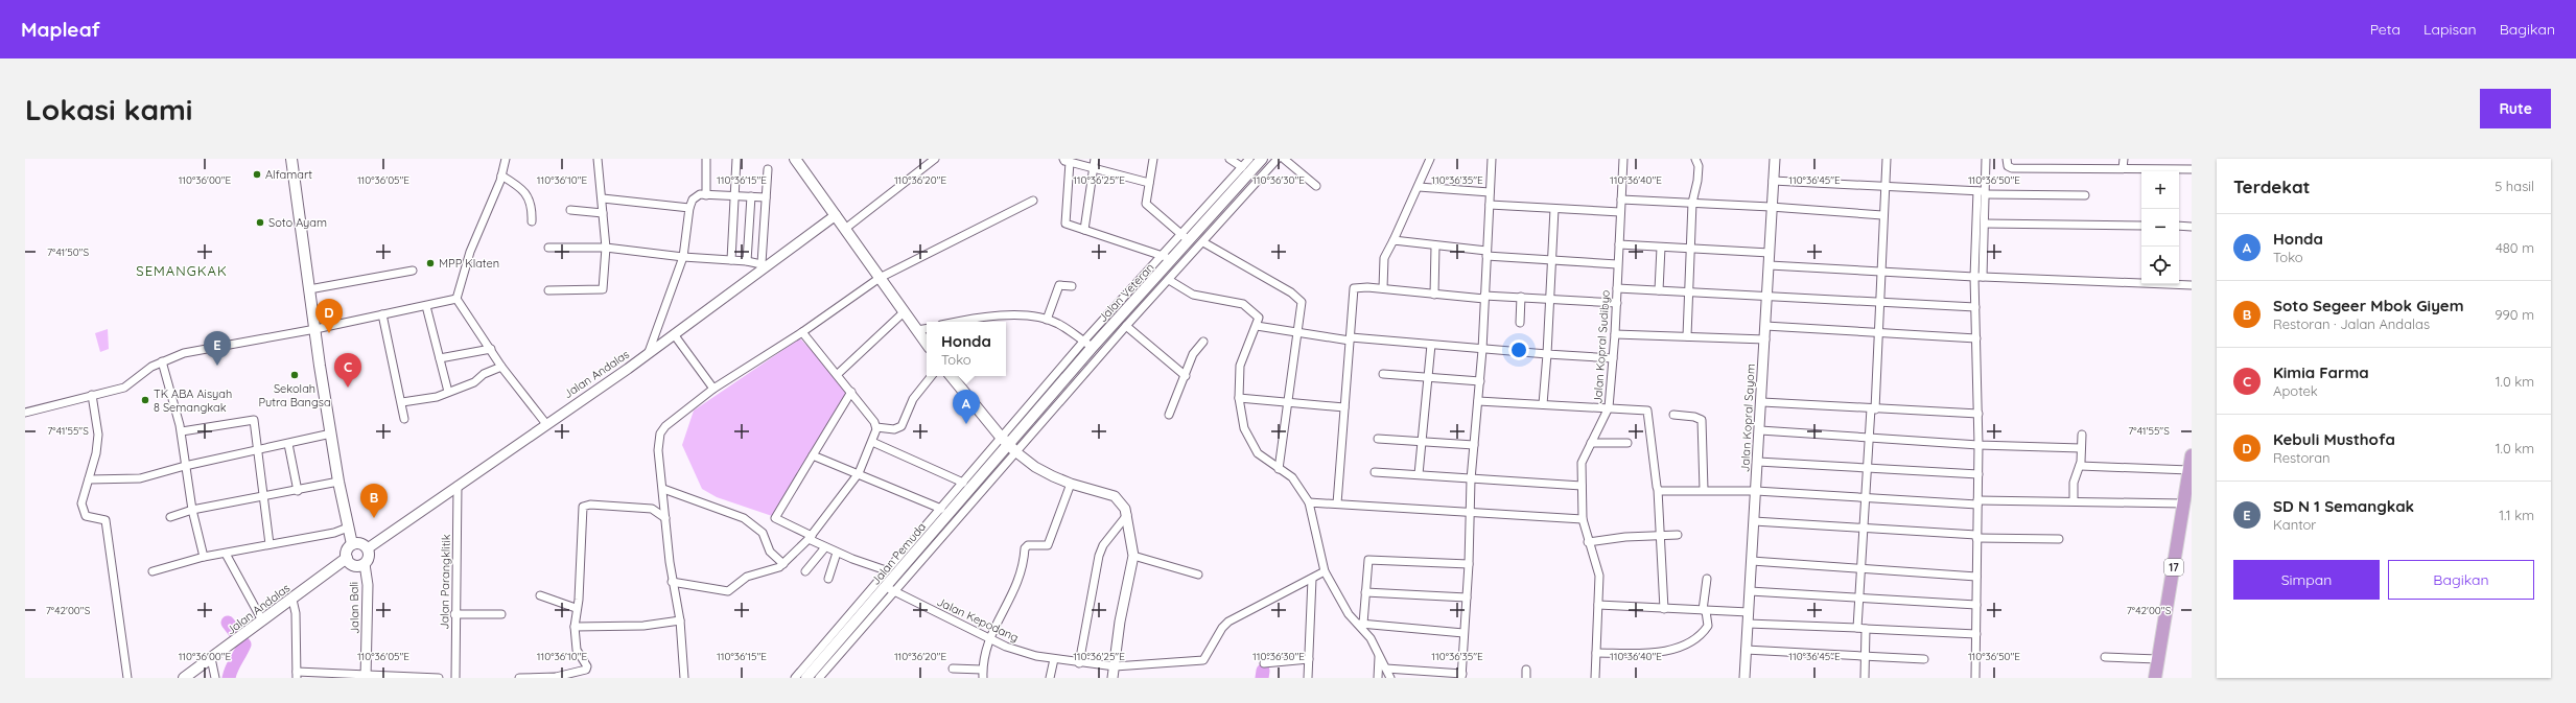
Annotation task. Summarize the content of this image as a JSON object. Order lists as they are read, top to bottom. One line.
{"streets":{"highway":["17"],"main road":["Jalan Veteran","Jalan Andalas","Jalan Pemuda"],"street":["Jalan Kopral Sudibyo","Jalan Kopral Sayom","Jalan Parangklitik","Jalan Bali","Jalan Kepodang"]},"crossings":[["Jalan Veteran","Jalan Pemuda"],["Jalan Andalas","Jalan Parangklitik"],["Jalan Andalas","Jalan Bali"],["Jalan Pemuda","Jalan Kepodang"]],"districts":["SEMANGKAK"],"places":["Alfamart","Soto Ayam","MPP Klaten","Sekolah Putra Bangsa","TK ABA Aisyah 8 Semangkak"],"page":{"header":"Mapleaf","nav":["Peta","Lapisan","Bagikan"],"buttons":["Rute",["Simpan","Bagikan"]],"title":"Lokasi kami","heading":["Terdekat","5 hasil"],"map_buttons":["+","−"],"list":[{"mark":"A","name":"Honda","note":"Toko","value":"480 m"},{"mark":"B","name":"Soto Segeer Mbok Giyem","note":"Restoran · Jalan Andalas","value":"990 m"},{"mark":"C","name":"Kimia Farma","note":"Apotek","value":"1.0 km"},{"mark":"D","name":"Kebuli Musthofa","note":"Restoran","value":"1.0 km"},{"mark":"E","name":"SD N 1 Semangkak","note":"Kantor","value":"1.1 km"}],"pins":["D","E","C","A","B"],"popup":["Honda","Toko"]},"coordinates":["110°36'00\"E","110°36'05\"E","110°36'10\"E","110°36'15\"E","110°36'20\"E","110°36'25\"E","110°36'30\"E","110°36'35\"E","110°36'40\"E","110°36'45\"E","110°36'50\"E","7°41'50\"S","7°41'55\"S","7°42'00\"S"]}
